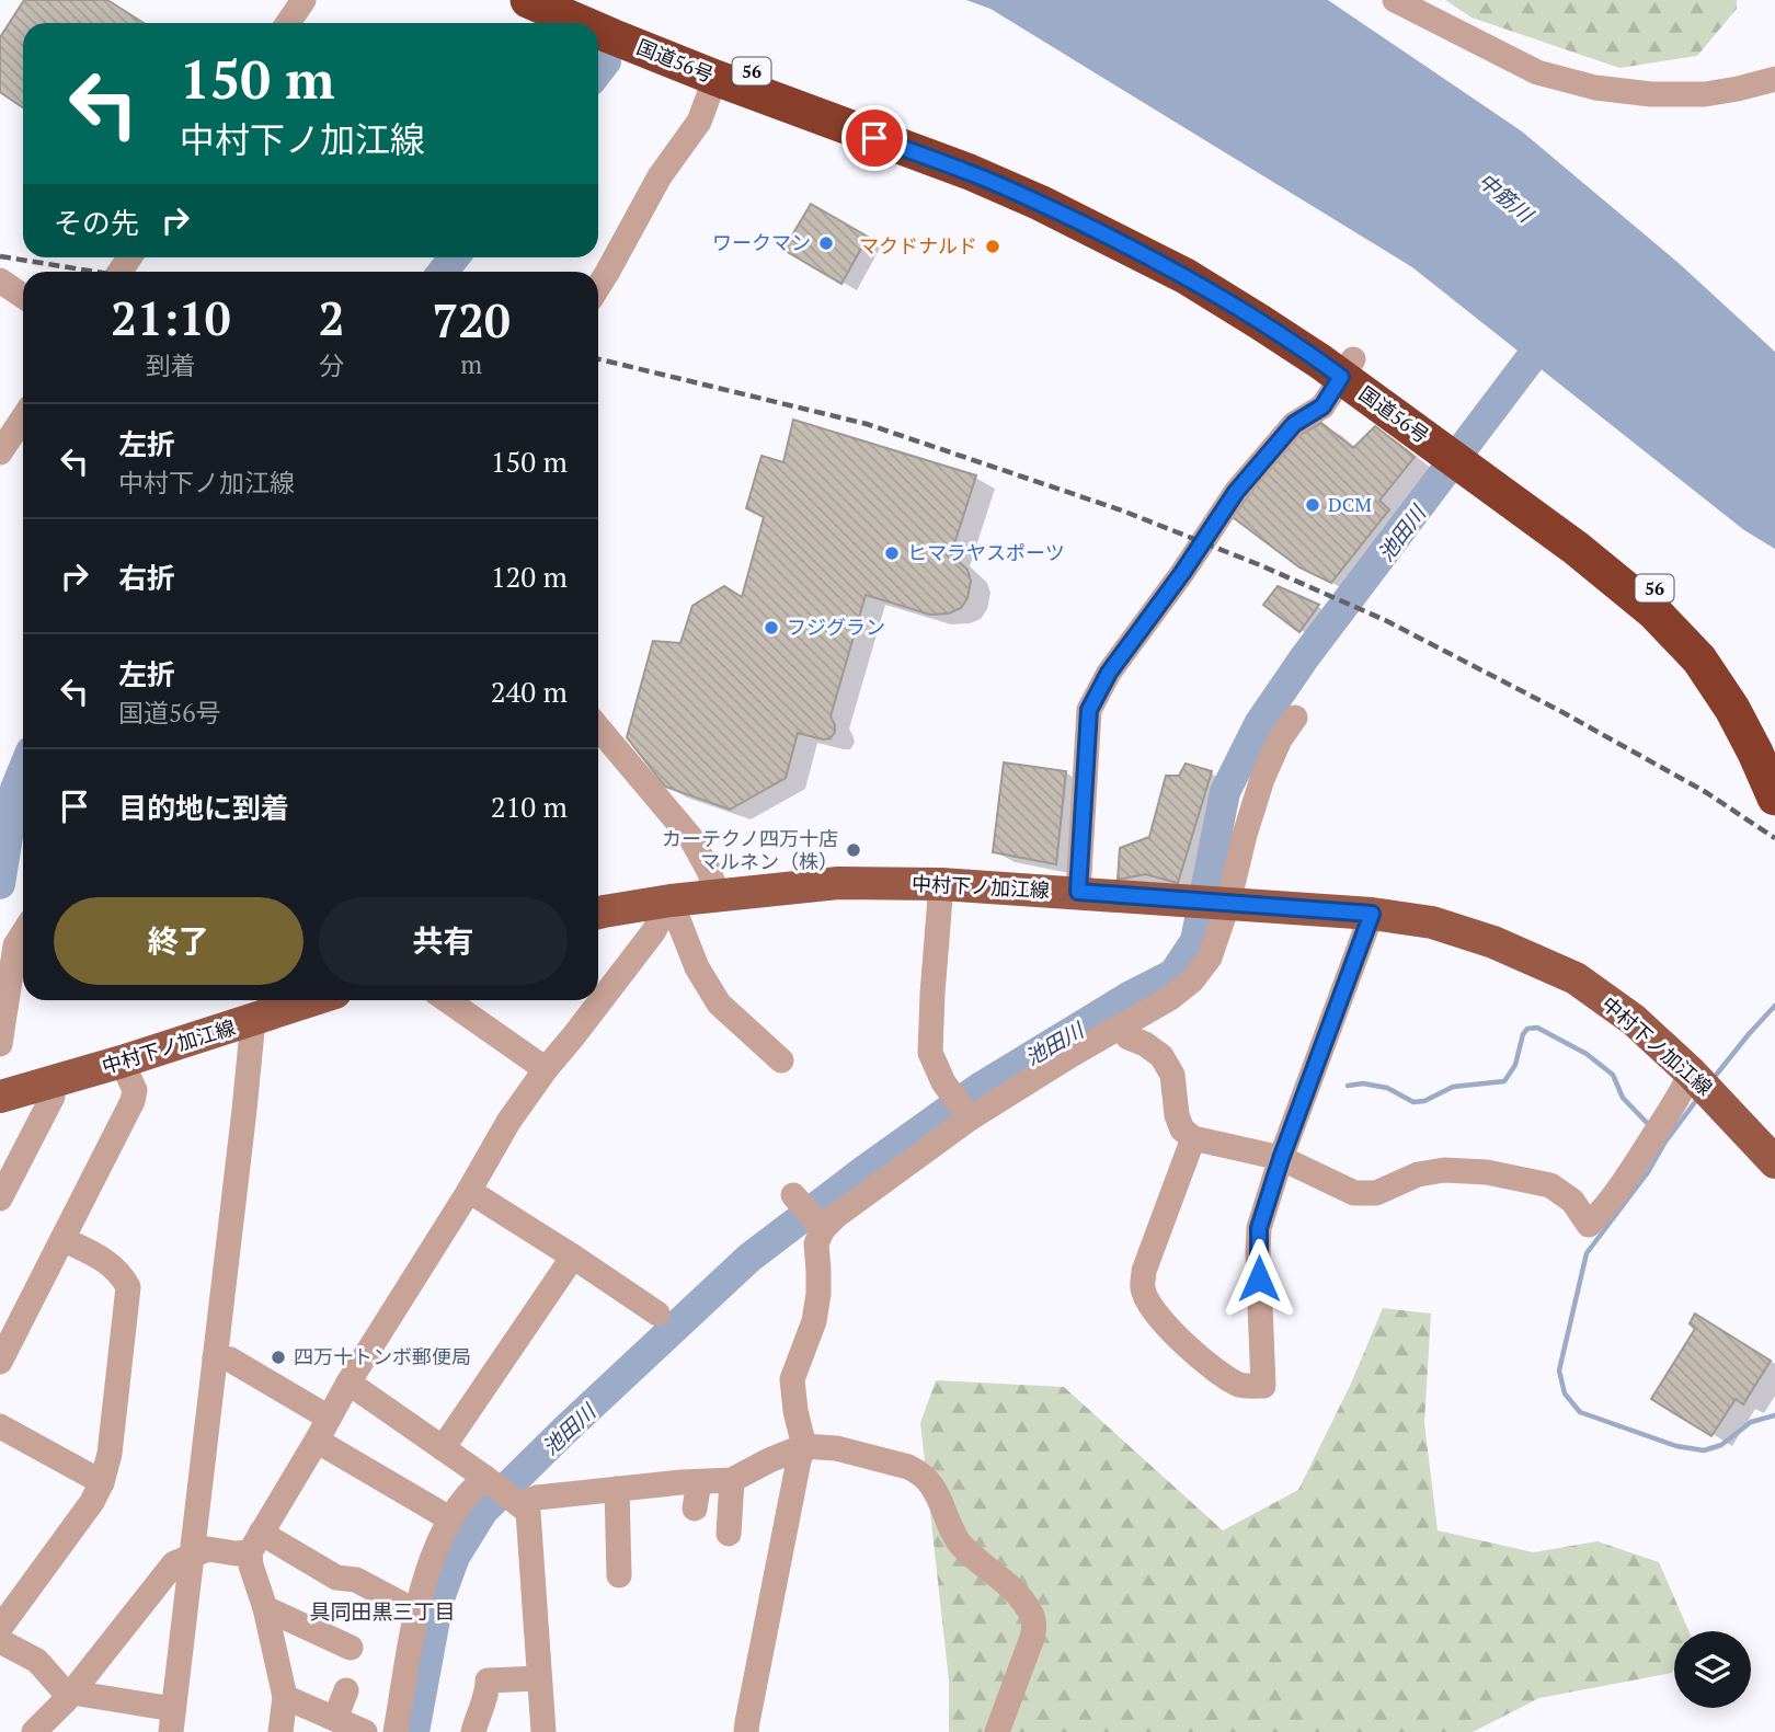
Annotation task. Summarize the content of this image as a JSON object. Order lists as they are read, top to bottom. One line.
{"streets":{"highway":["国道56号","56"],"main road":["中村下ノ加江線"]},"districts":["具同田黒三丁目"],"water":["中筋川","池田川"],"places":["ワークマン","マクドナルド","DCM","ヒマラヤスポーツ","フジグラン","カーテクノ四万十店 マルネン（株）","四万十トンボ郵便局"],"page":{"turn":["150 m","中村下ノ加江線"],"then":"その先","eta":["21:10","到着","2","分","720","m"],"list":[{"name":"左折","note":"中村下ノ加江線","value":"150 m"},{"name":"右折","value":"120 m"},{"name":"左折","note":"国道56号","value":"240 m"},{"name":"目的地に到着","value":"210 m"}],"buttons":["終了","共有"]}}
